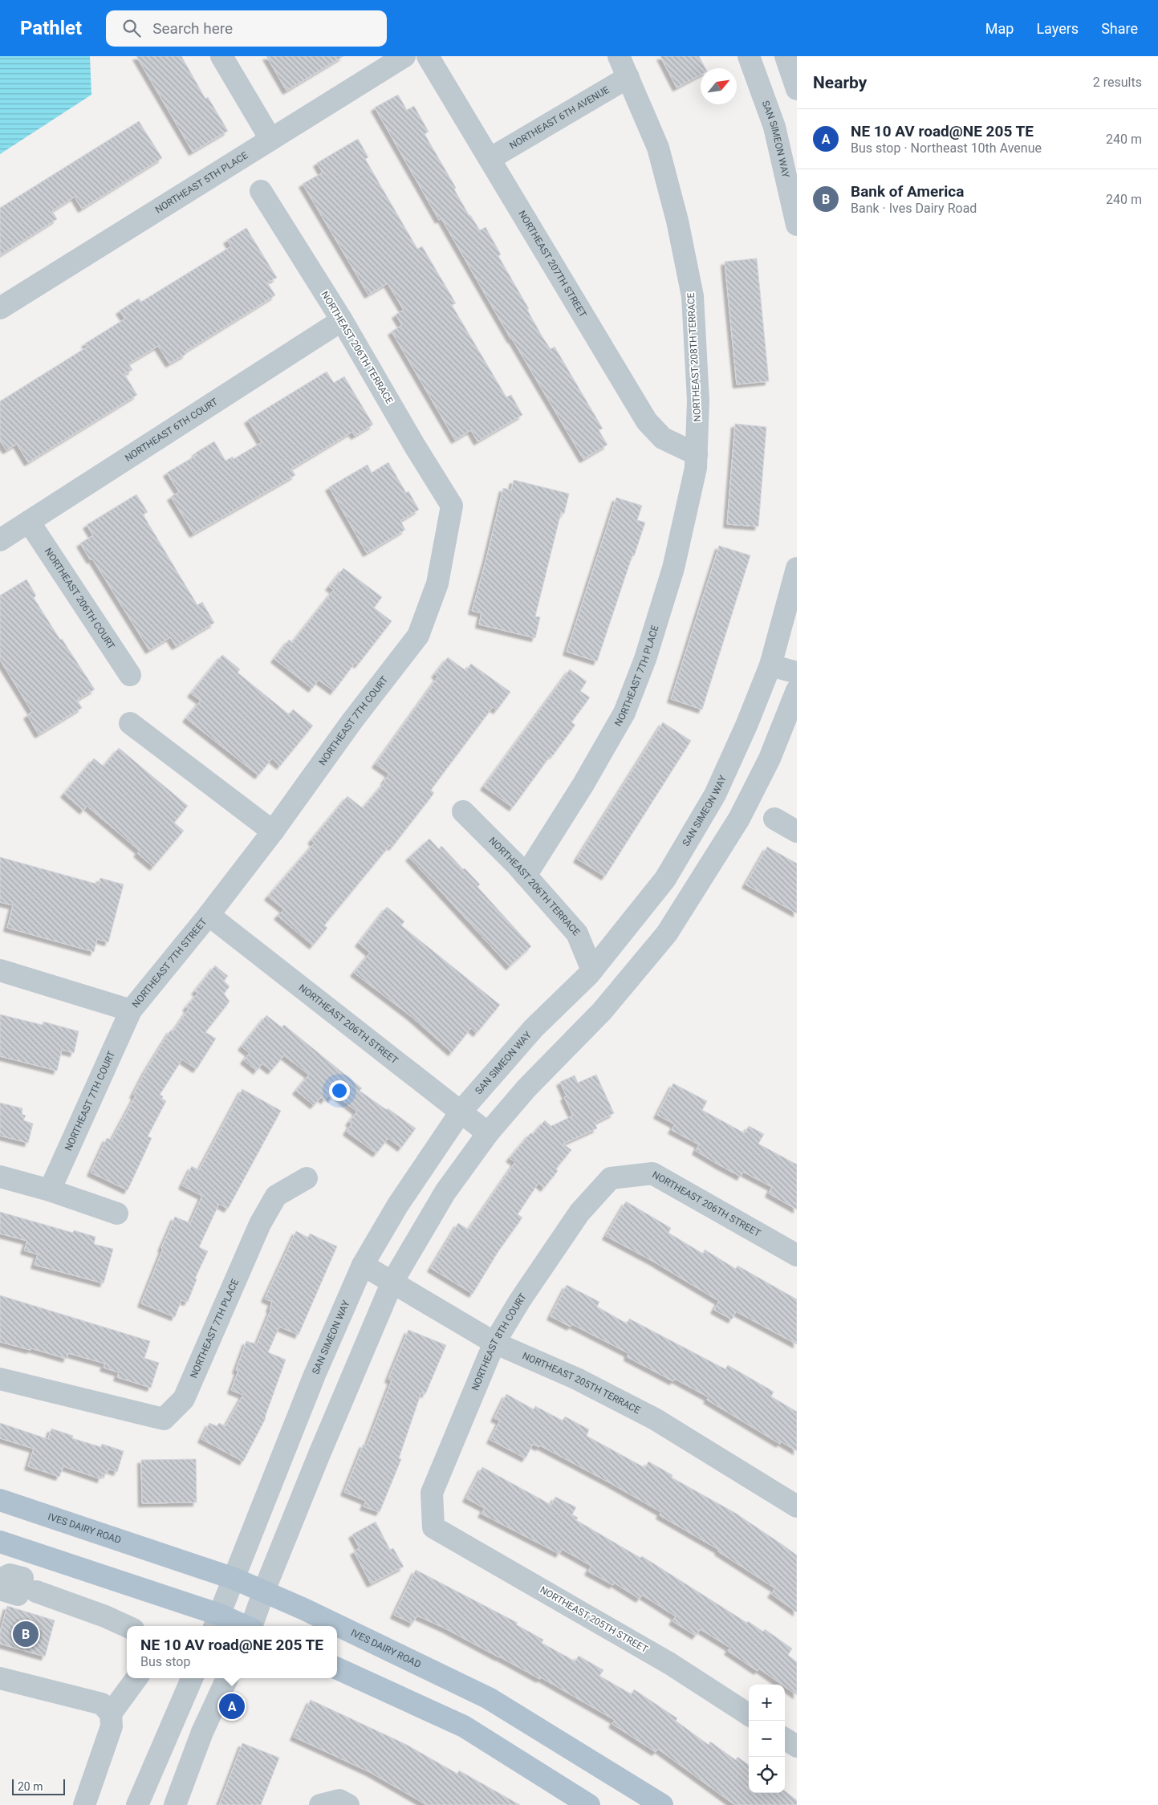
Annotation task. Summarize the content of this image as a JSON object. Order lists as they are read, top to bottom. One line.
{"streets":{"main road":["IVES DAIRY ROAD"],"street":["NORTHEAST 6TH AVENUE","SAN SIMEON WAY","NORTHEAST 5TH PLACE","NORTHEAST 207TH STREET","NORTHEAST 206TH TERRACE","NORTHEAST 208TH TERRACE","NORTHEAST 6TH COURT","NORTHEAST 206TH COURT","NORTHEAST 7TH PLACE","NORTHEAST 7TH COURT","NORTHEAST 7TH STREET","NORTHEAST 206TH STREET","NORTHEAST 8TH COURT","NORTHEAST 205TH TERRACE","NORTHEAST 205TH STREET"]},"crossings":[["NORTHEAST 6TH AVENUE","NORTHEAST 207TH STREET"],["NORTHEAST 6TH AVENUE","NORTHEAST 208TH TERRACE"],["SAN SIMEON WAY","NORTHEAST 206TH TERRACE"],["SAN SIMEON WAY","NORTHEAST 206TH STREET"],["SAN SIMEON WAY","NORTHEAST 205TH TERRACE"],["SAN SIMEON WAY","IVES DAIRY ROAD"],["NORTHEAST 207TH STREET","NORTHEAST 208TH TERRACE"],["NORTHEAST 207TH STREET","NORTHEAST 7TH PLACE"],["NORTHEAST 206TH TERRACE","NORTHEAST 6TH COURT"],["NORTHEAST 206TH TERRACE","NORTHEAST 7TH PLACE"],["NORTHEAST 206TH TERRACE","NORTHEAST 7TH COURT"],["NORTHEAST 208TH TERRACE","NORTHEAST 7TH PLACE"],["NORTHEAST 6TH COURT","NORTHEAST 206TH COURT"],["NORTHEAST 7TH COURT","NORTHEAST 7TH STREET"],["NORTHEAST 7TH COURT","NORTHEAST 206TH STREET"],["NORTHEAST 7TH STREET","NORTHEAST 206TH STREET"],["NORTHEAST 206TH STREET","NORTHEAST 8TH COURT"],["NORTHEAST 8TH COURT","NORTHEAST 205TH TERRACE"],["NORTHEAST 8TH COURT","NORTHEAST 205TH STREET"]],"scale_bar":"20 m","north":"top right","page":{"header":"Pathlet","search":"Search here","nav":["Map","Layers","Share"],"heading":["Nearby","2 results"],"list":[{"mark":"A","name":"NE 10 AV road@NE 205 TE","note":"Bus stop · Northeast 10th Avenue","value":"240 m"},{"mark":"B","name":"Bank of America","note":"Bank · Ives Dairy Road","value":"240 m"}],"pins":["B","A"],"popup":["NE 10 AV road@NE 205 TE","Bus stop"],"map_buttons":["+","−"],"scale":"20 m"}}
